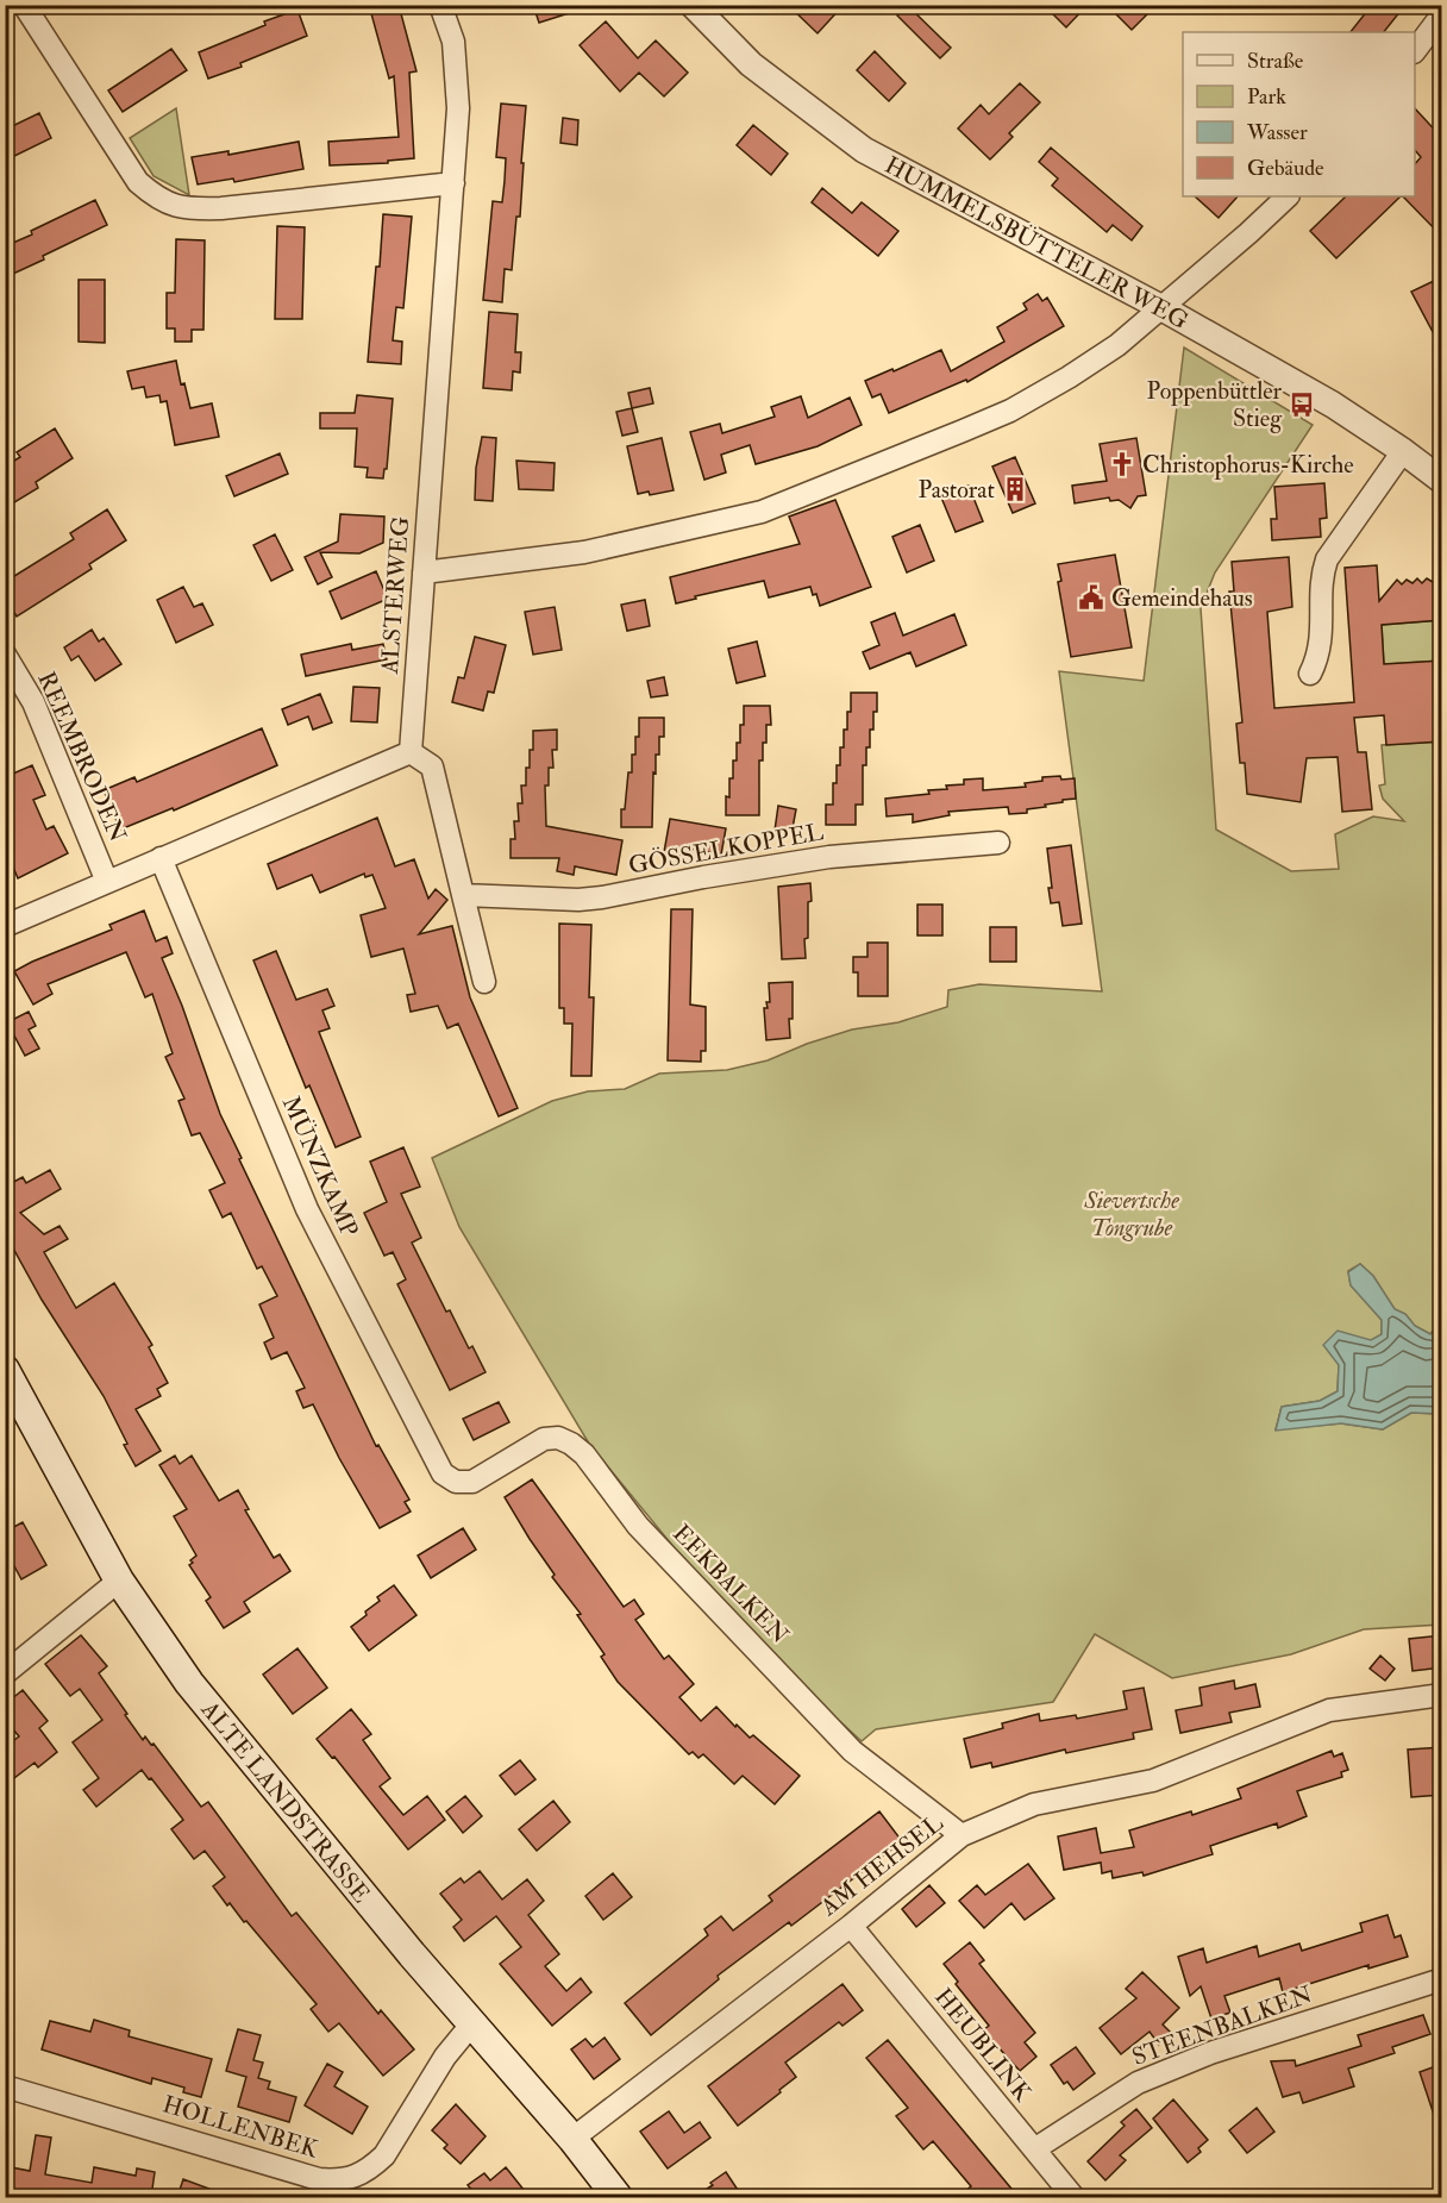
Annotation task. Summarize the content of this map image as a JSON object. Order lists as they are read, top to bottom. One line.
{"streets":{"main road":["ALTE LANDSTRASSE"],"street":["HUMMELSBÜTTELER WEG","ALSTERWEG","REEMBRODEN","GÖSSELKOPPEL","MÜNZKAMP","EEKBALKEN","AM HEHSEL","STEENBALKEN","HEUBLINK","HOLLENBEK"]},"crossings":[["MÜNZKAMP","EEKBALKEN"],["EEKBALKEN","AM HEHSEL"],["ALTE LANDSTRASSE","AM HEHSEL"],["ALTE LANDSTRASSE","HOLLENBEK"],["AM HEHSEL","HEUBLINK"],["STEENBALKEN","HEUBLINK"]],"parks":["Sievertsche Tongrube"],"places":{"bus stop":["Poppenbüttler Stieg"],"church":["Christophorus-Kirche"],"building":["Pastorat"],"public building":["Gemeindehaus"]},"legend":["Straße","Park","Wasser","Gebäude"]}
